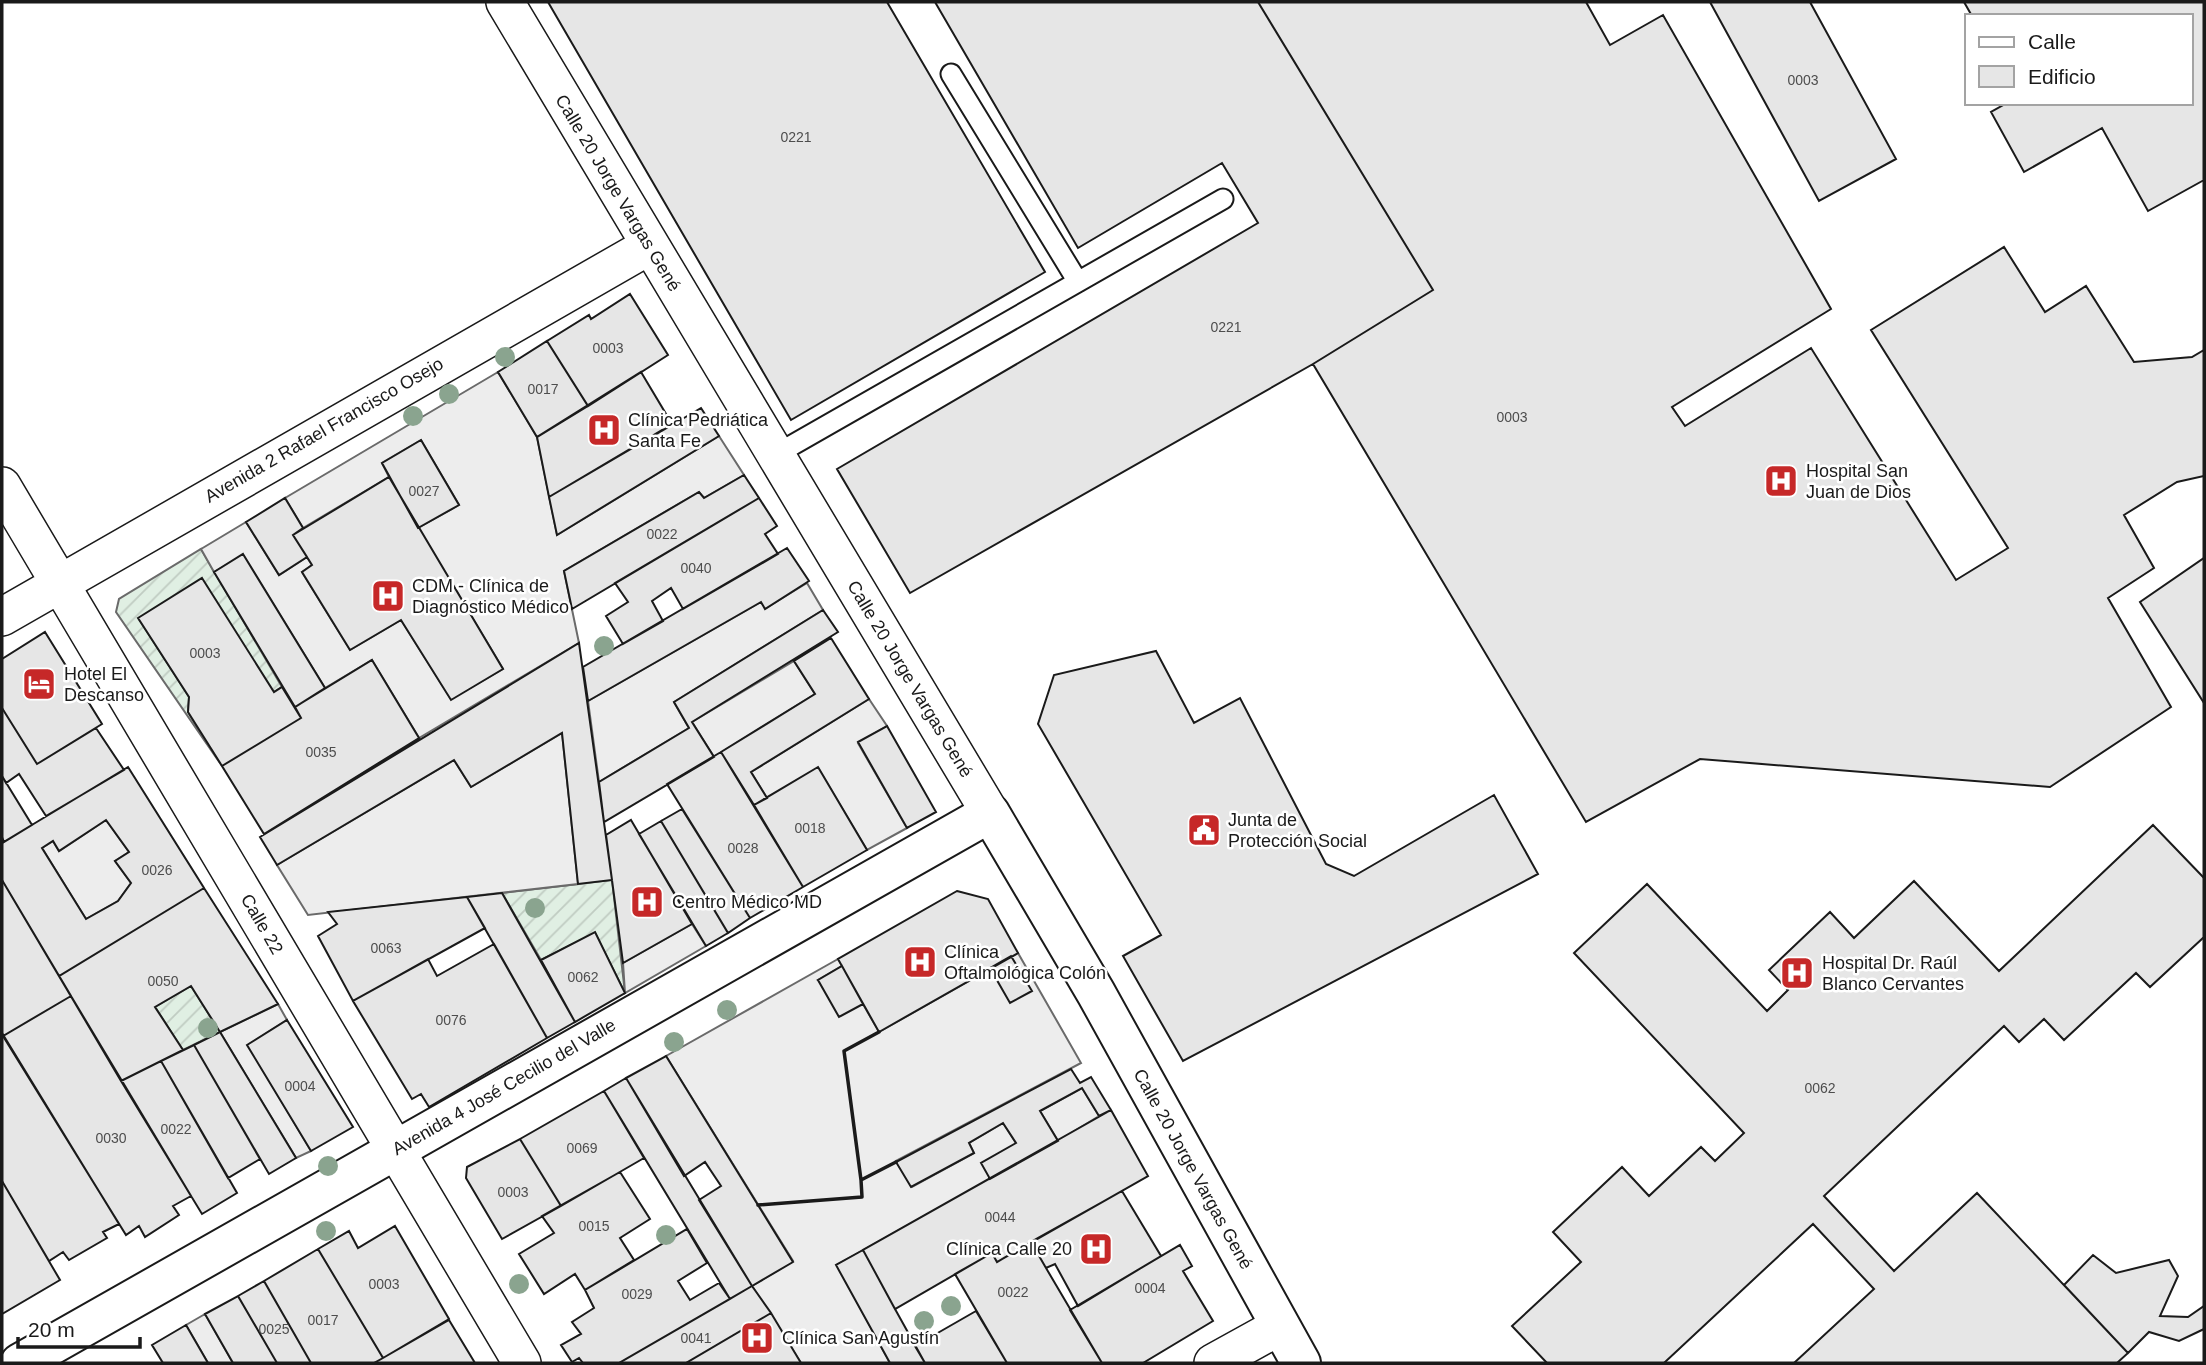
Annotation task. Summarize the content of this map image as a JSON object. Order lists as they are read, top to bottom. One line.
{"streets":{"street":["Calle 20 Jorge Vargas Gené","Avenida 2 Rafael Francisco Osejo","Calle 22","Avenida 4 José Cecilio del Valle"]},"crossings":[["Calle 20 Jorge Vargas Gené","Avenida 2 Rafael Francisco Osejo"],["Calle 20 Jorge Vargas Gené","Avenida 4 José Cecilio del Valle"],["Avenida 2 Rafael Francisco Osejo","Calle 22"],["Calle 22","Avenida 4 José Cecilio del Valle"]],"places":{"hospital":["Clínica Pedriática Santa Fe","Hospital San Juan de Dios","CDM - Clínica de Diagnóstico Médico","Centro Médico MD","Clínica Oftalmológica Colón","Hospital Dr. Raúl Blanco Cervantes","Clínica Calle 20","Clínica San Agustín"],"hotel":["Hotel El Descanso"],"public building":["Junta de Protección Social"]},"house_numbers":["0003","0221","0221","0003","0017","0003","0027","0022","0040","0003","0035","0018","0028","0026","0063","0062","0050","0076","0004","0062","0022","0030","0069","0003","0044","0015","0003","0004","0022","0029","0017","0025","0041"],"legend":["Calle","Edificio"],"scale_bar":"20 m"}
